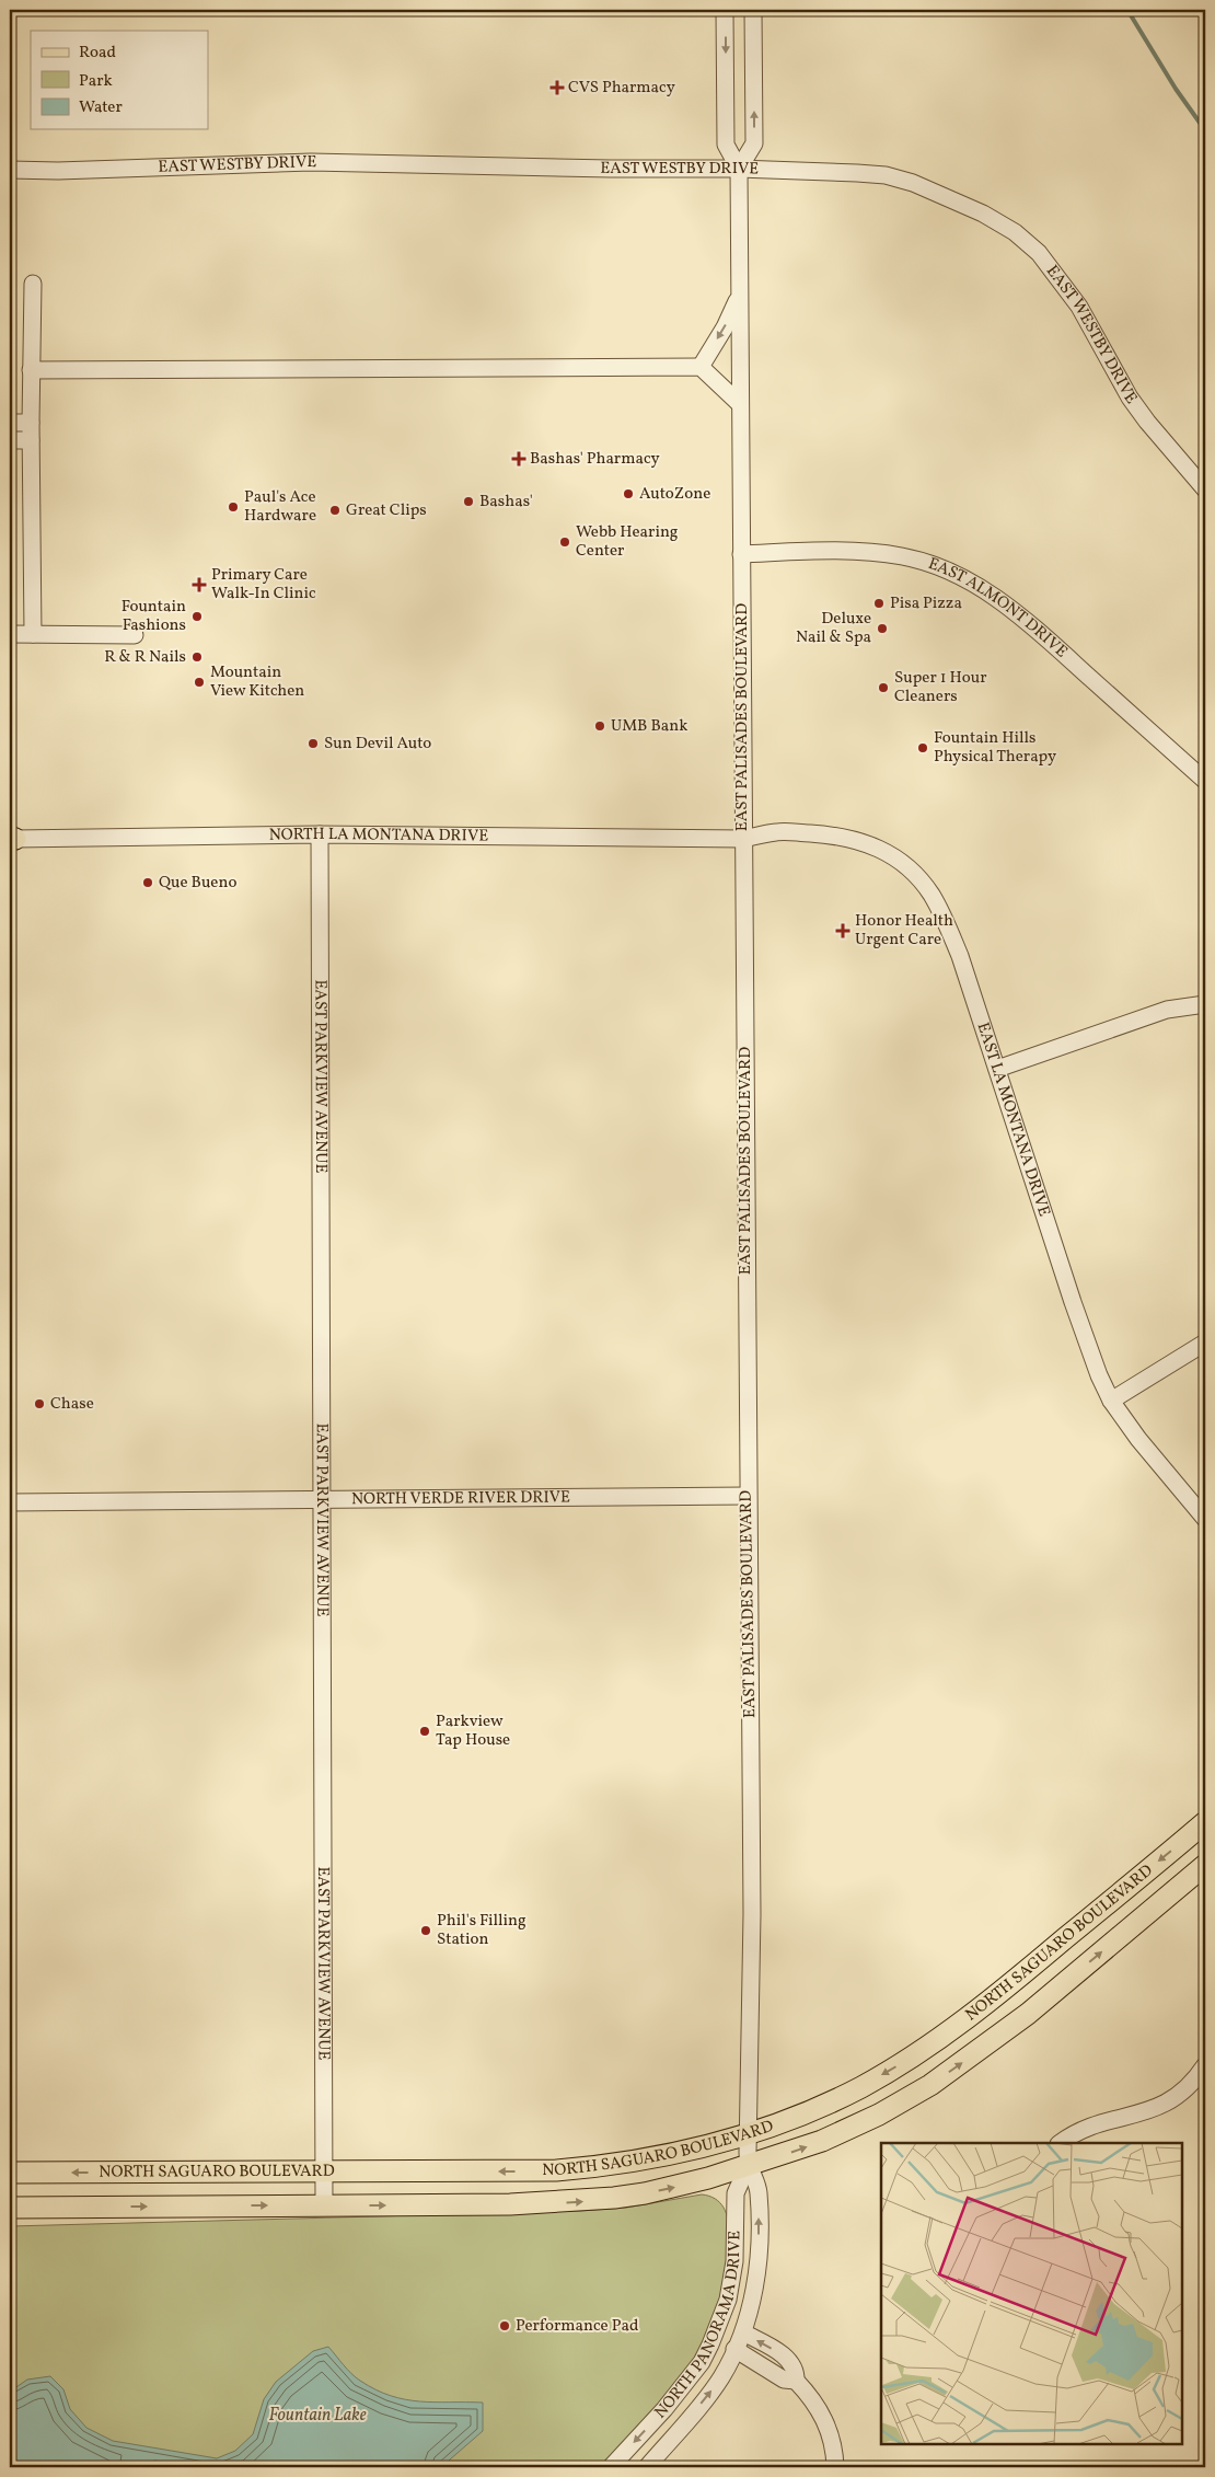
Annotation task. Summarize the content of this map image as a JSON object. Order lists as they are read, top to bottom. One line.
{"streets":{"main road":["NORTH SAGUARO BOULEVARD"],"street":["EAST WESTBY DRIVE","EAST ALMONT DRIVE","EAST PALISADES BOULEVARD","NORTH LA MONTANA DRIVE","EAST PARKVIEW AVENUE","EAST LA MONTANA DRIVE","NORTH VERDE RIVER DRIVE","NORTH PANORAMA DRIVE"]},"crossings":[["EAST WESTBY DRIVE","EAST PALISADES BOULEVARD"],["EAST ALMONT DRIVE","EAST PALISADES BOULEVARD"],["EAST PALISADES BOULEVARD","NORTH LA MONTANA DRIVE"],["EAST PALISADES BOULEVARD","EAST LA MONTANA DRIVE"],["EAST PALISADES BOULEVARD","NORTH VERDE RIVER DRIVE"],["EAST PALISADES BOULEVARD","NORTH SAGUARO BOULEVARD"],["EAST PALISADES BOULEVARD","NORTH PANORAMA DRIVE"],["NORTH LA MONTANA DRIVE","EAST PARKVIEW AVENUE"],["NORTH LA MONTANA DRIVE","EAST LA MONTANA DRIVE"],["EAST PARKVIEW AVENUE","NORTH VERDE RIVER DRIVE"],["EAST PARKVIEW AVENUE","NORTH SAGUARO BOULEVARD"],["NORTH SAGUARO BOULEVARD","NORTH PANORAMA DRIVE"]],"water":["Fountain Lake"],"places":{"health":["CVS Pharmacy","Bashas' Pharmacy","Primary Care Walk-In Clinic","Honor Health Urgent Care"],"other":["AutoZone","Bashas'","Paul's Ace Hardware","Great Clips","Webb Hearing Center","Pisa Pizza","Fountain Fashions","Deluxe Nail & Spa","R & R Nails","Mountain View Kitchen","Super 1 Hour Cleaners","UMB Bank","Sun Devil Auto","Fountain Hills Physical Therapy","Que Bueno","Chase","Parkview Tap House","Phil's Filling Station","Performance Pad"]},"legend":["Road","Park","Water"]}
